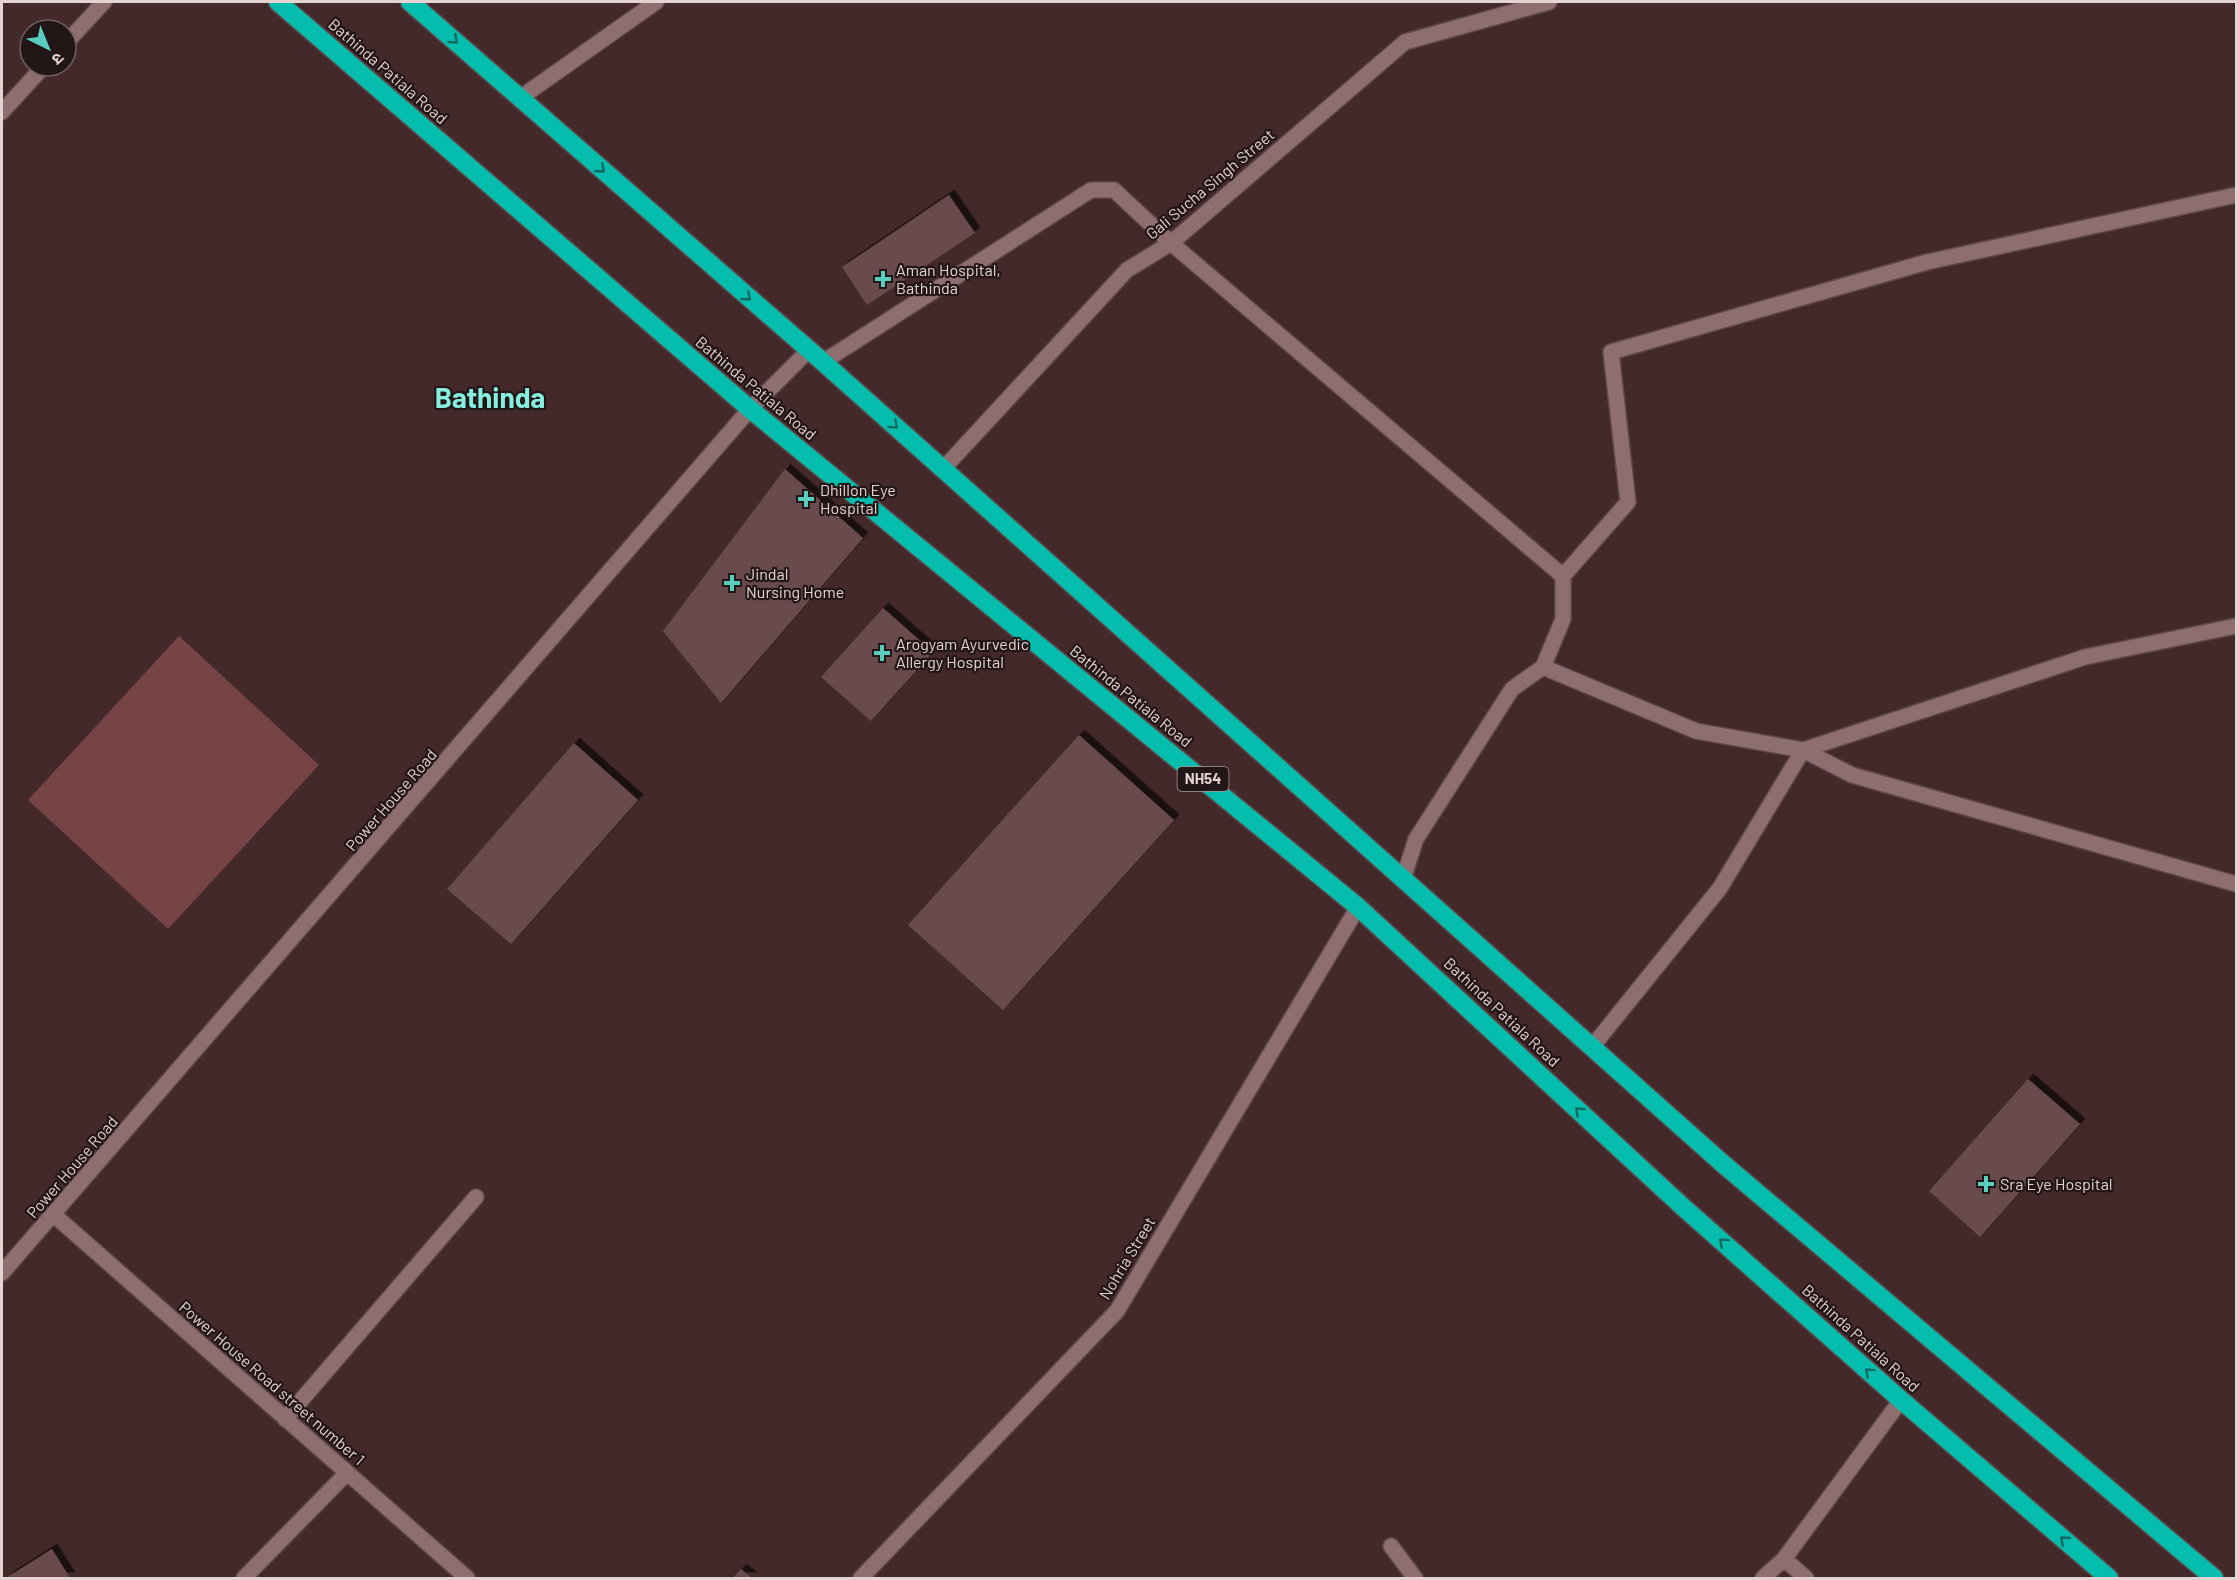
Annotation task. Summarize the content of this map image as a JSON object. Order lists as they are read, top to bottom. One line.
{"streets":{"highway":["Bathinda Patiala Road","NH54"],"street":["Gali Sucha Singh Street","Power House Road","Nohria Street","Power House Road street number 1"]},"crossings":[["Bathinda Patiala Road","Power House Road"],["Bathinda Patiala Road","Nohria Street"],["Power House Road","Power House Road street number 1"]],"districts":["Bathinda"],"places":{"health":["Aman Hospital, Bathinda","Dhillon Eye Hospital","Jindal Nursing Home","Arogyam Ayurvedic Allergy Hospital","Sra Eye Hospital"]},"north":"bottom right"}
